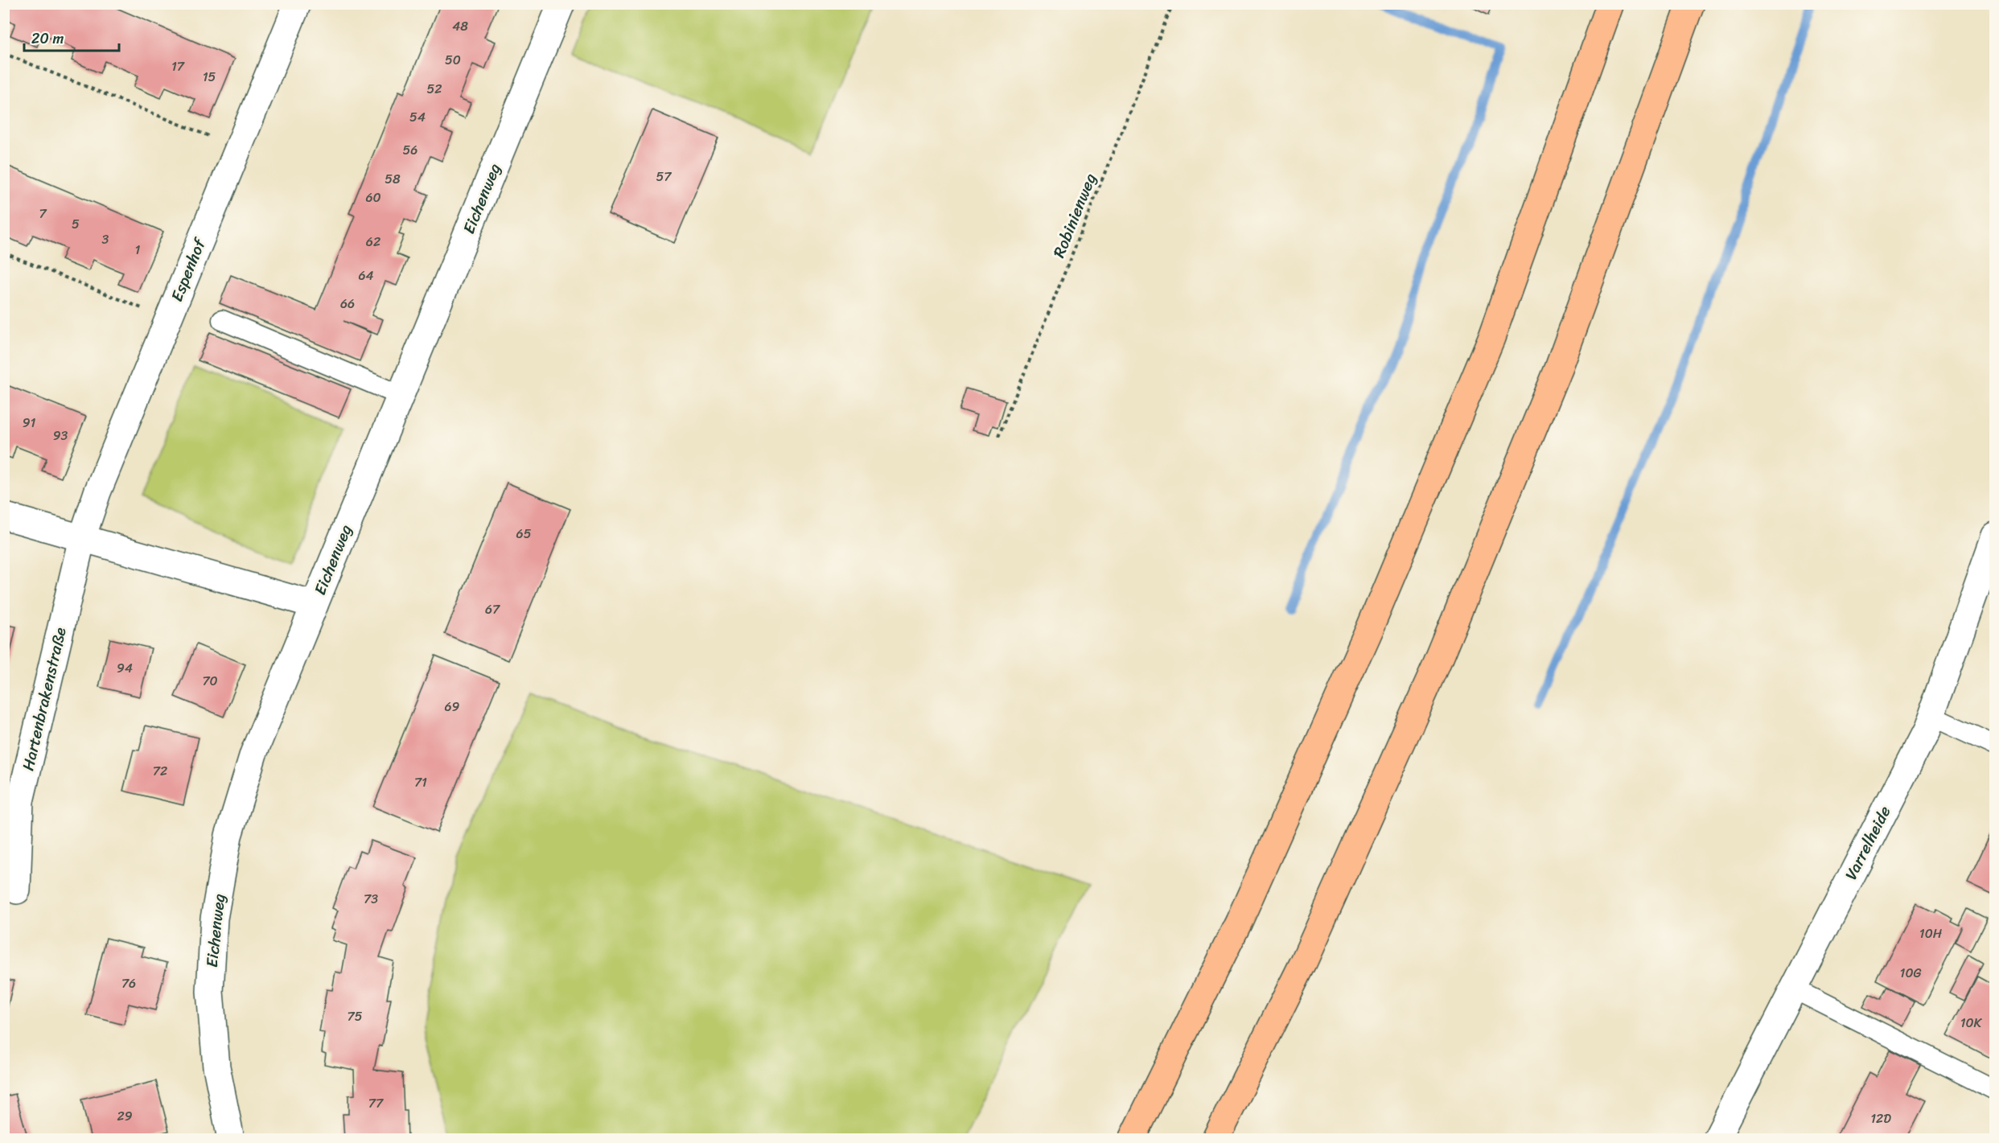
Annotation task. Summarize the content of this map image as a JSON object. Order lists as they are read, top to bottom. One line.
{"streets":{"street":["Eichenweg","Espenhof","Hartenbrakenstraße","Varrelheide"],"path":["Robinienweg"]},"crossings":[["Espenhof","Hartenbrakenstraße"]],"house_numbers":["48","50","17","15","52","54","56","57","58","60","7","5","3","62","1","64","66","91","93","65","67","94","70","69","72","71","73","10H","10G","76","75","10K","77","29","12D"],"scale_bar":"20 m"}
